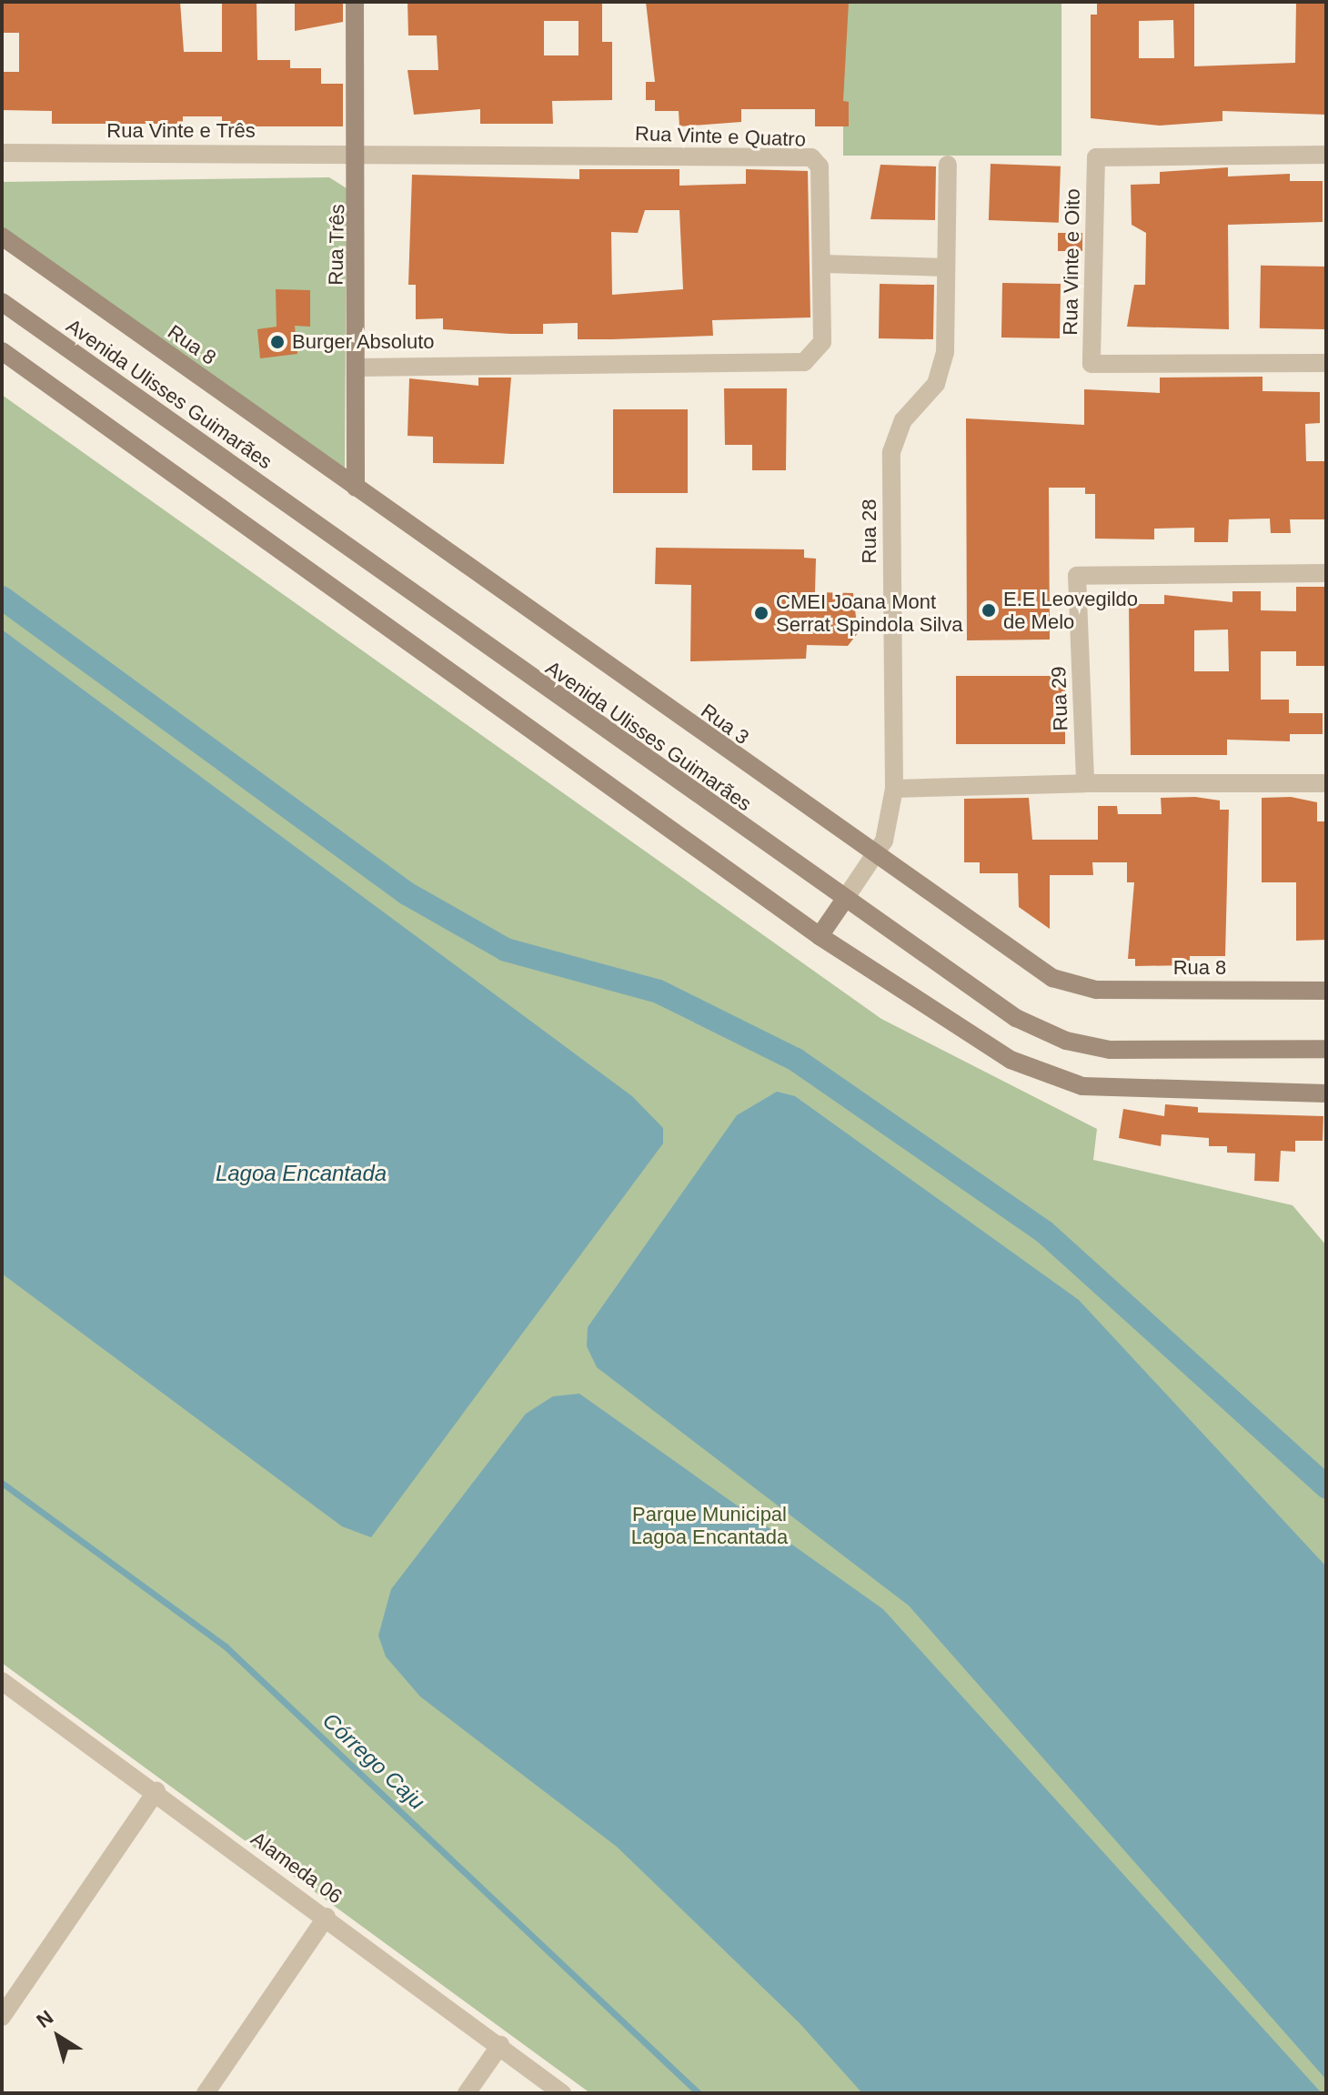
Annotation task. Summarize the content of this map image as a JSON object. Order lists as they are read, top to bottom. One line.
{"streets":{"main road":["Rua Três","Rua 8","Avenida Ulisses Guimarães","Rua 3"],"street":["Rua Vinte e Três","Rua Vinte e Quatro","Rua Vinte e Oito","Rua 28","Rua 29","Alameda 06"]},"crossings":[["Rua Vinte e Três","Rua Vinte e Quatro"],["Rua Vinte e Três","Rua Três"],["Rua Vinte e Quatro","Rua Três"],["Rua Três","Rua 8"],["Rua Três","Rua 3"],["Rua 8","Rua 3"],["Avenida Ulisses Guimarães","Rua 28"],["Rua 28","Rua 3"]],"water":["Lagoa Encantada","Córrego Caju"],"parks":["Parque Municipal Lagoa Encantada"],"places":["Burger Absoluto","E.E Leovegildo de Melo","CMEI Joana Mont Serrat Spindola Silva"],"north":"top left"}
